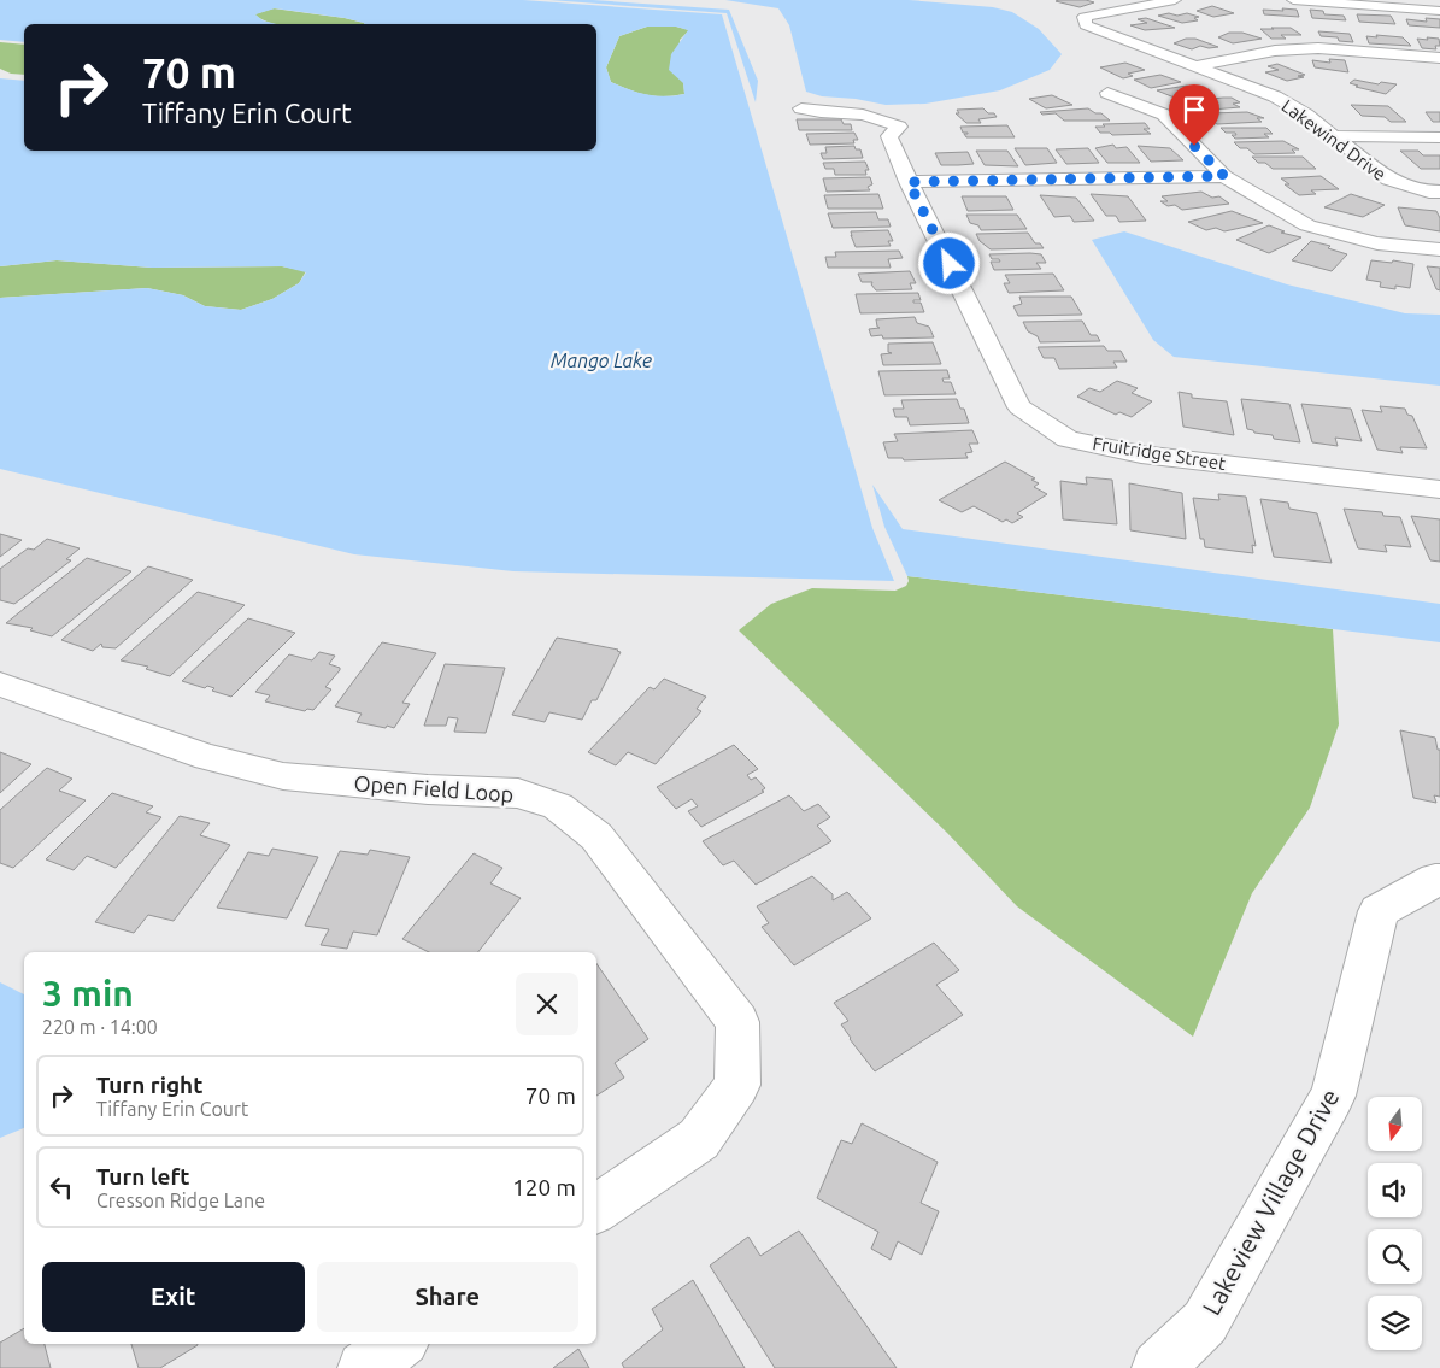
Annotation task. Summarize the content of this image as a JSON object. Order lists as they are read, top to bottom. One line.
{"streets":{"street":["Lakewind Drive","Fruitridge Street","Open Field Loop","Lakeview Village Drive"]},"water":["Mango Lake"],"north":"bottom","page":{"turn":["70 m","Tiffany Erin Court"],"heading":["3 min","220 m · 14:00"],"list":[{"name":"Turn right","note":"Tiffany Erin Court","value":"70 m"},{"name":"Turn left","note":"Cresson Ridge Lane","value":"120 m"}],"buttons":["Exit","Share"]}}
